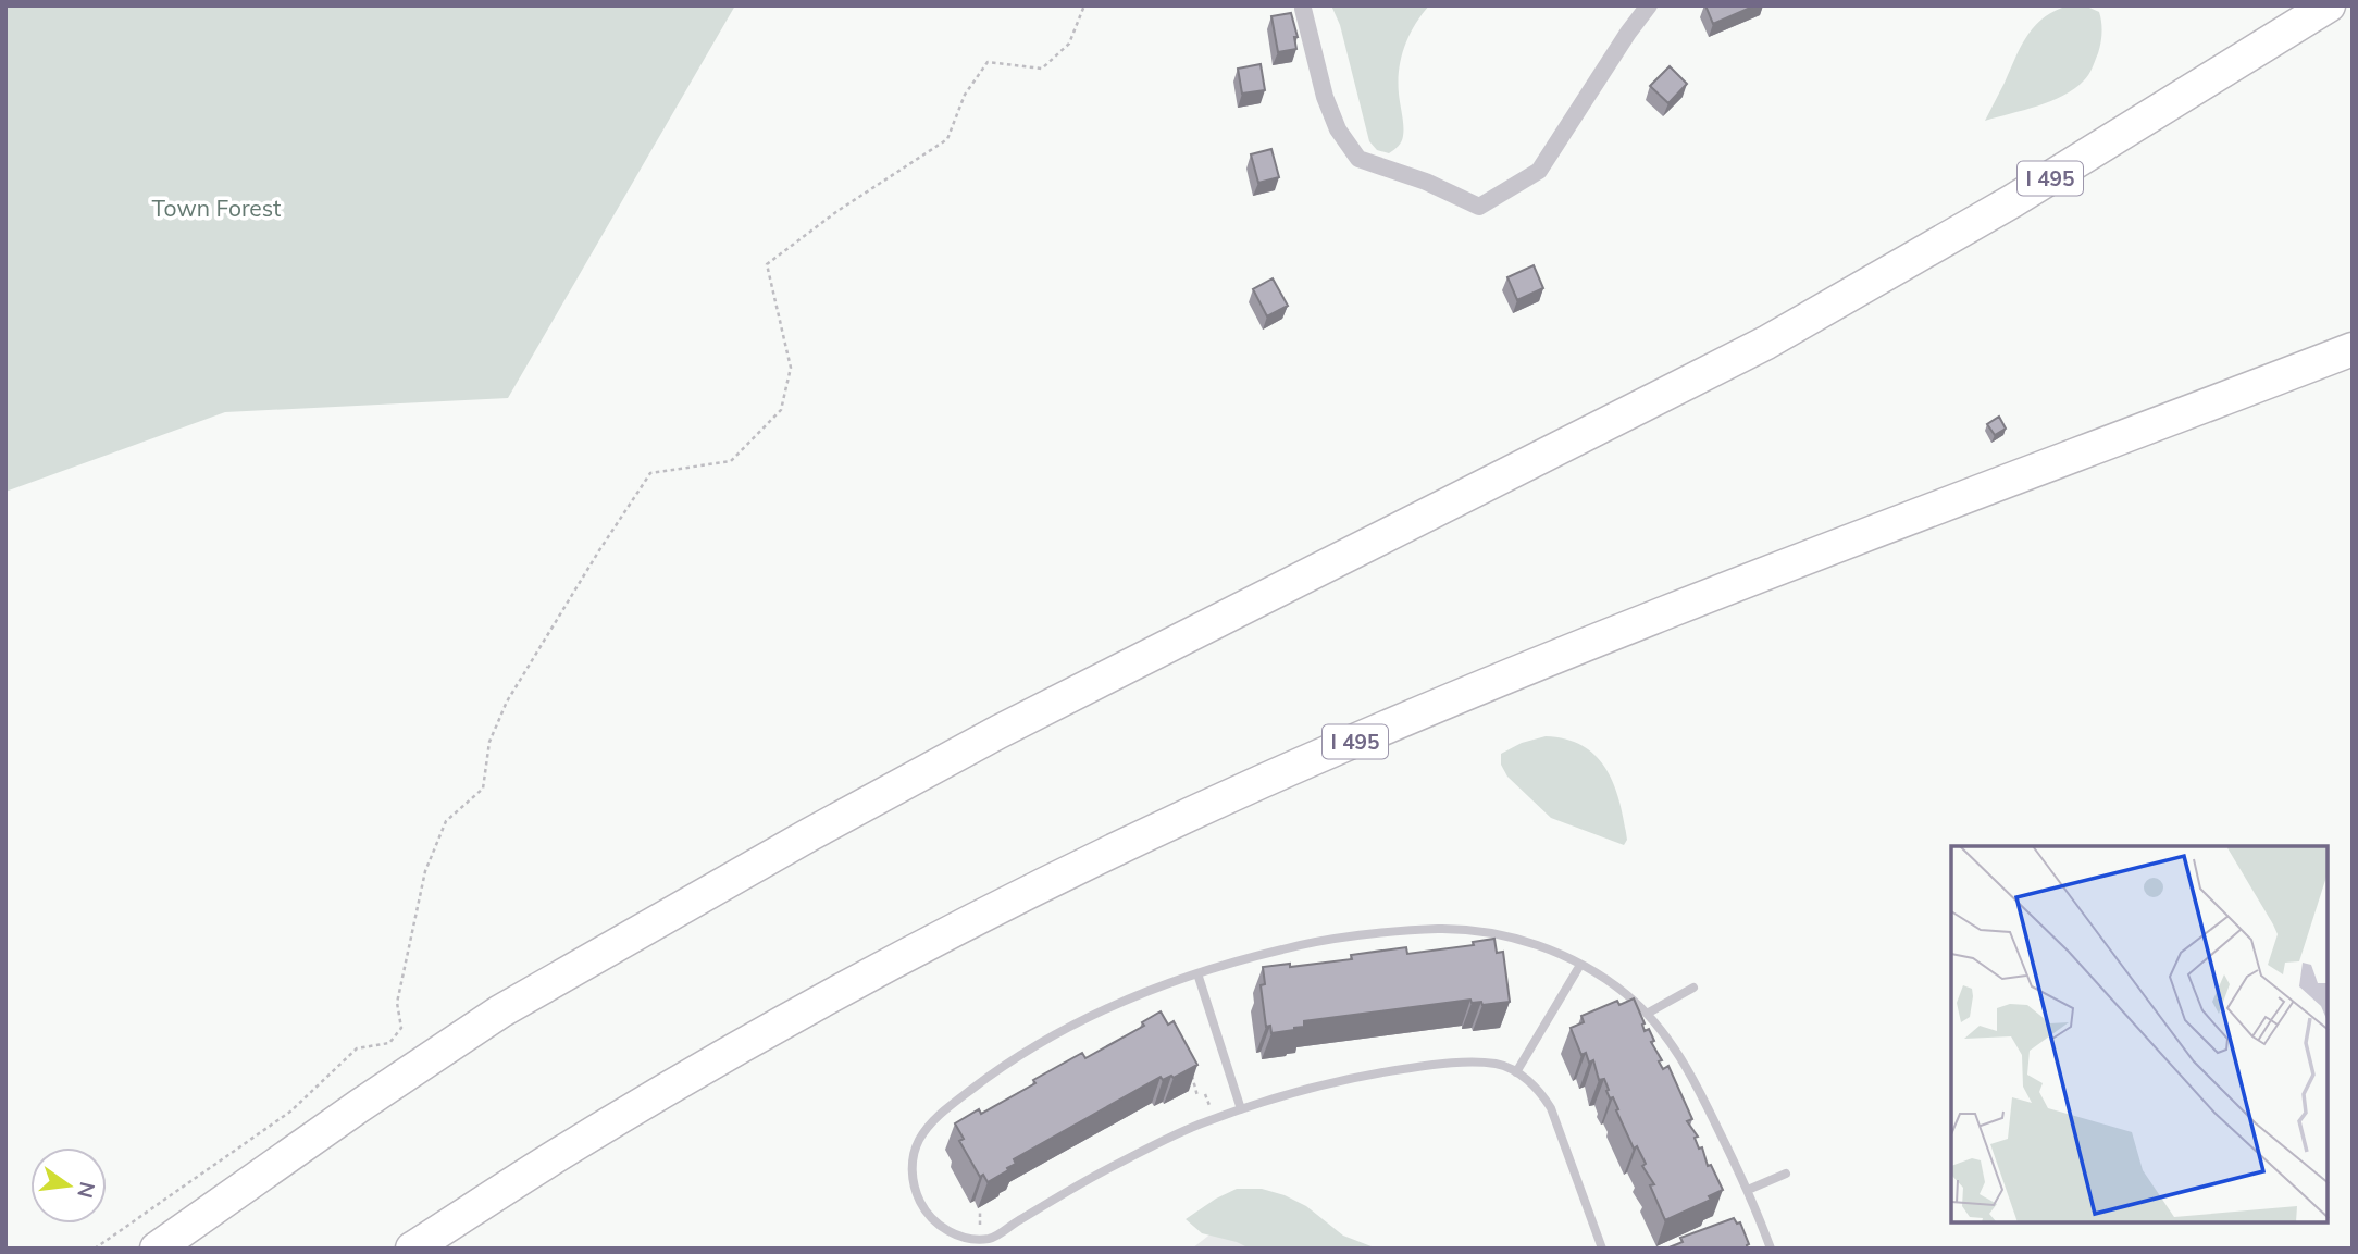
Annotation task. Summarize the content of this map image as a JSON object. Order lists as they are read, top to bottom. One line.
{"streets":{"highway":["I 495"]},"parks":["Town Forest"],"north":"right"}
